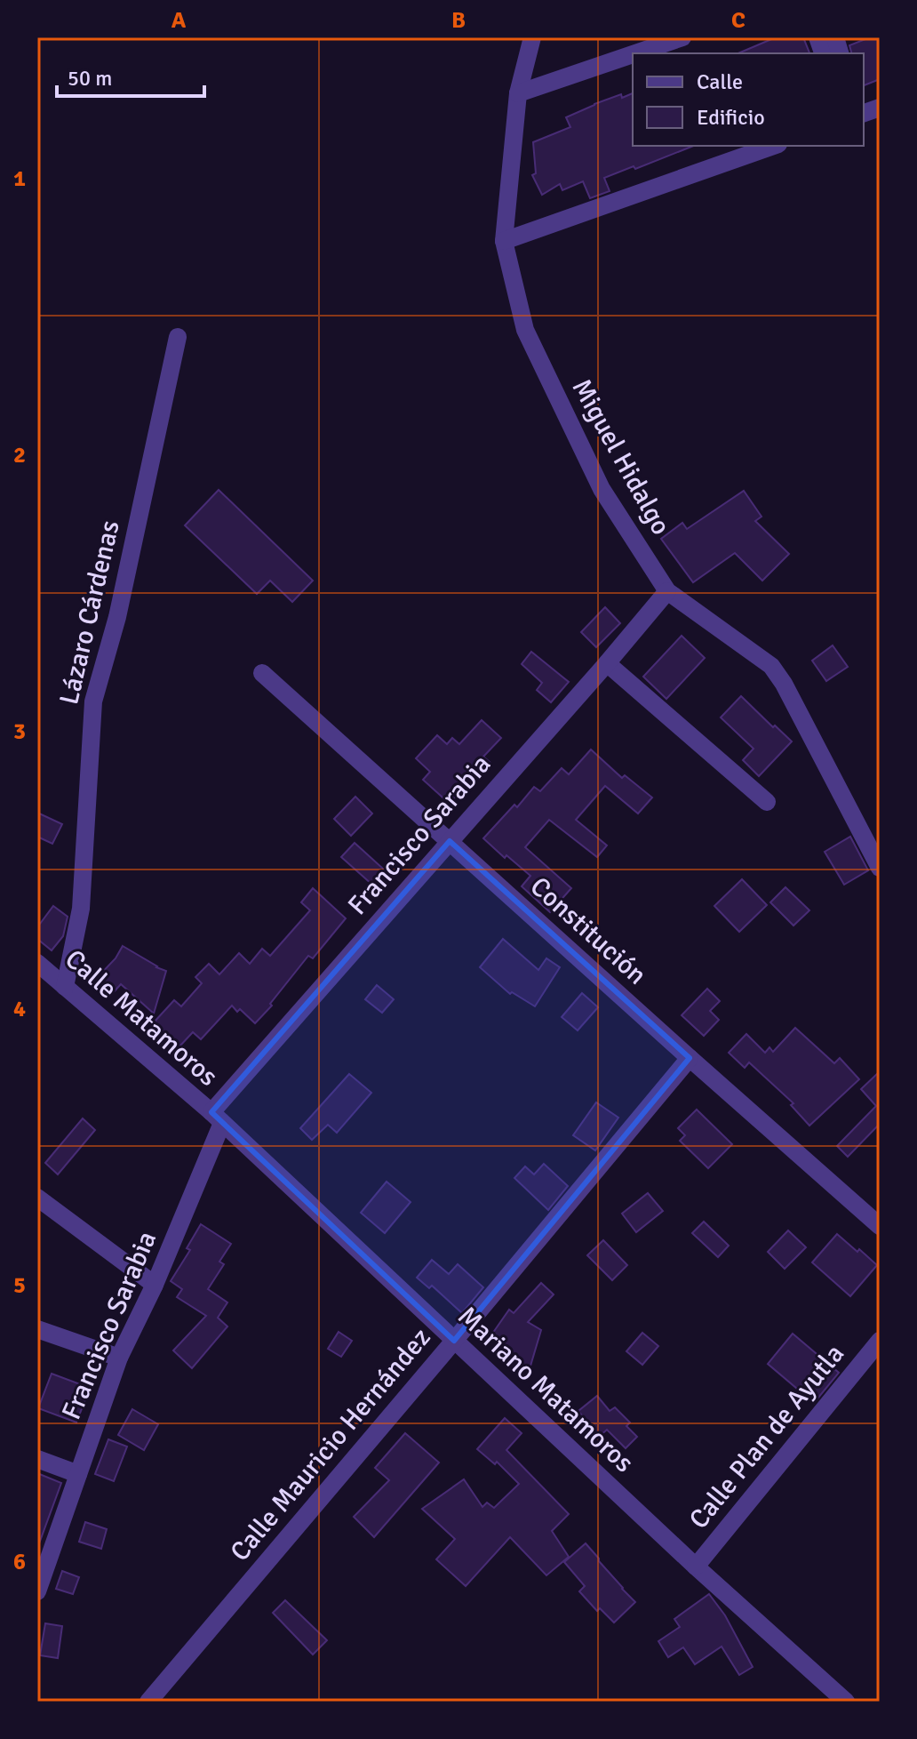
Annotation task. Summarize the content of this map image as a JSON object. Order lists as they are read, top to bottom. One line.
{"streets":{"street":["Miguel Hidalgo","Lázaro Cárdenas","Francisco Sarabia","Constitución","Calle Matamoros","Mariano Matamoros","Calle Plan de Ayutla","Calle Mauricio Hernández"]},"crossings":[["Miguel Hidalgo","Francisco Sarabia"],["Lázaro Cárdenas","Calle Matamoros"],["Francisco Sarabia","Constitución"],["Francisco Sarabia","Calle Matamoros"],["Francisco Sarabia","Mariano Matamoros"],["Constitución","Calle Mauricio Hernández"],["Calle Matamoros","Mariano Matamoros"],["Mariano Matamoros","Calle Plan de Ayutla"],["Mariano Matamoros","Calle Mauricio Hernández"]],"legend":["Calle","Edificio"],"scale_bar":"50 m","grid":{"columns":["A","B","C"],"rows":["1","2","3","4","5","6"]}}
